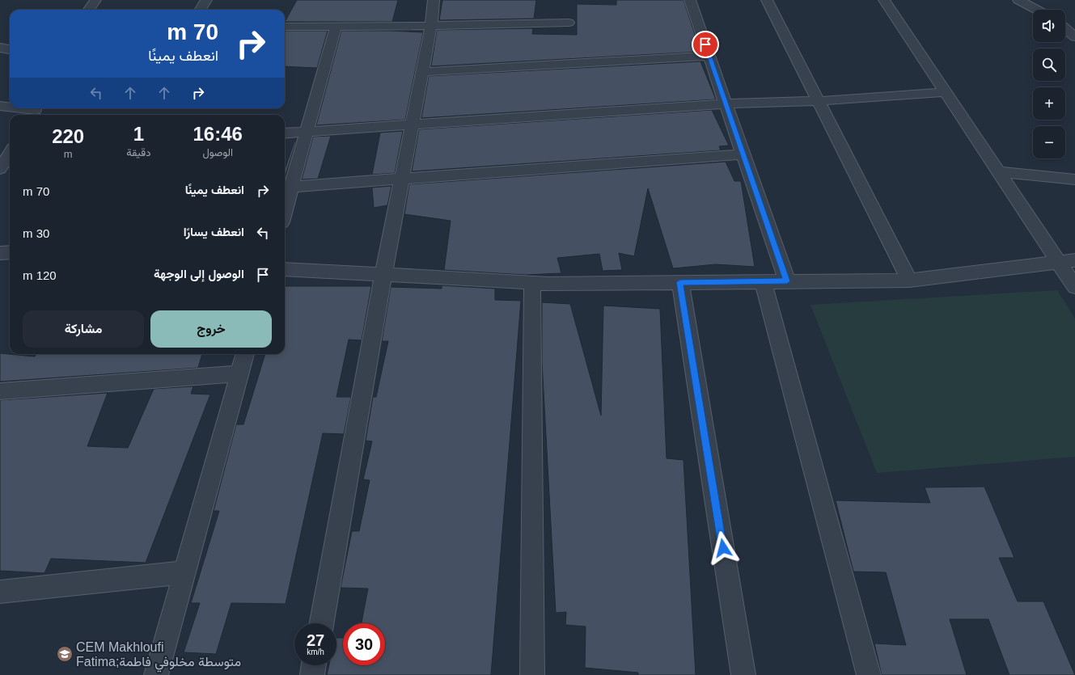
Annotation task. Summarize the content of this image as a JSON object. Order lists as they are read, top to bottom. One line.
{"places":{"school or university":["CEM Makhloufi Fatima;متوسطة مخلوفي فاطمة"]},"page":{"map_buttons":["+","−"],"turn":["70 m","انعطف يمينًا"],"eta":["16:46","الوصول","1","دقيقة","220","m"],"list":[{"name":"انعطف يمينًا","value":"70 m"},{"name":"انعطف يسارًا","value":"30 m"},{"name":"الوصول إلى الوجهة","value":"120 m"}],"buttons":["خروج","مشاركة"],"speed":"27 km/h","limit":"30"}}
